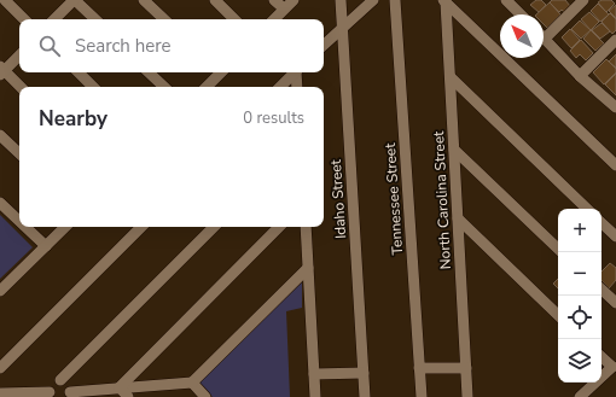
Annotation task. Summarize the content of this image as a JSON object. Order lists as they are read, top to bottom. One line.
{"streets":{"street":["Idaho Street","Tennessee Street","North Carolina Street"]},"north":"top left","page":{"search":"Search here","heading":["Nearby","0 results"],"map_buttons":["+","−"]}}
